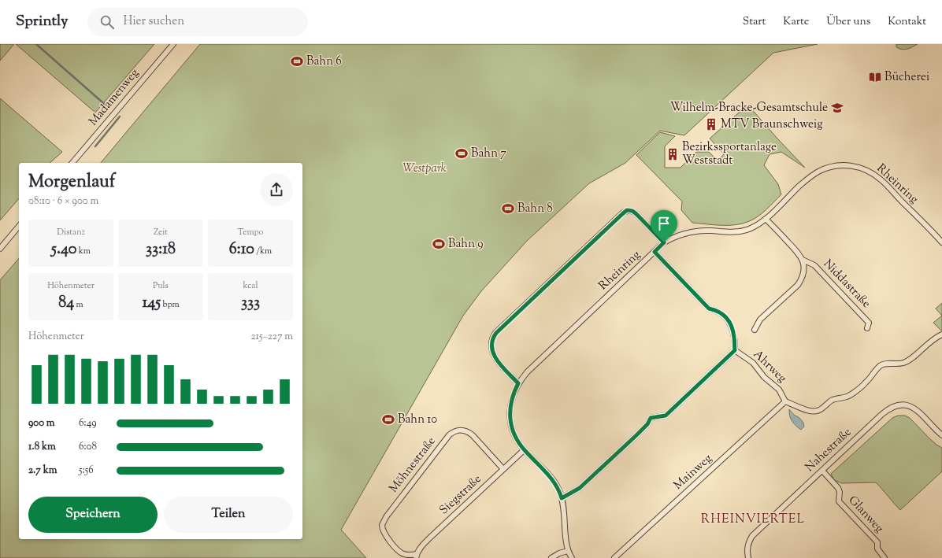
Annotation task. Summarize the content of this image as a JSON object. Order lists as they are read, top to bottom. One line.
{"streets":{"street":["Madamenweg","Rheinring","Niddastraße","Ahrweg","Nahestraße","Möhnestraße","Mainweg","Siegstraße","Glanweg"]},"crossings":[["Rheinring","Niddastraße"],["Rheinring","Ahrweg"],["Rheinring","Siegstraße"],["Ahrweg","Mainweg"],["Nahestraße","Glanweg"],["Möhnestraße","Siegstraße"]],"districts":["RHEINVIERTEL"],"parks":["Westpark"],"places":{"sports":["Bahn 6","Bahn 7","Bahn 8","Bahn 9","Bahn 10"],"library":["Bücherei"],"school or university":["Wilhelm-Bracke-Gesamtschule"],"building":["MTV Braunschweig","Bezirkssportanlage Weststadt"]},"page":{"header":"Sprintly","search":"Hier suchen","nav":["Start","Karte","Über uns","Kontakt"],"heading":["Morgenlauf","08:10 · 6 × 900 m"],"stats":[["Distanz","5.40 km"],["Zeit","33:18"],["Tempo","6:10 /km"],["Höhenmeter","84 m"],["Puls","145 bpm"],["kcal","333"]],"chart":["Höhenmeter","215–227 m"],"list":[{"name":"900 m","note":"6:49"},{"name":"1.8 km","note":"6:08"},{"name":"2.7 km","note":"5:56"}],"buttons":["Speichern","Teilen"]}}
